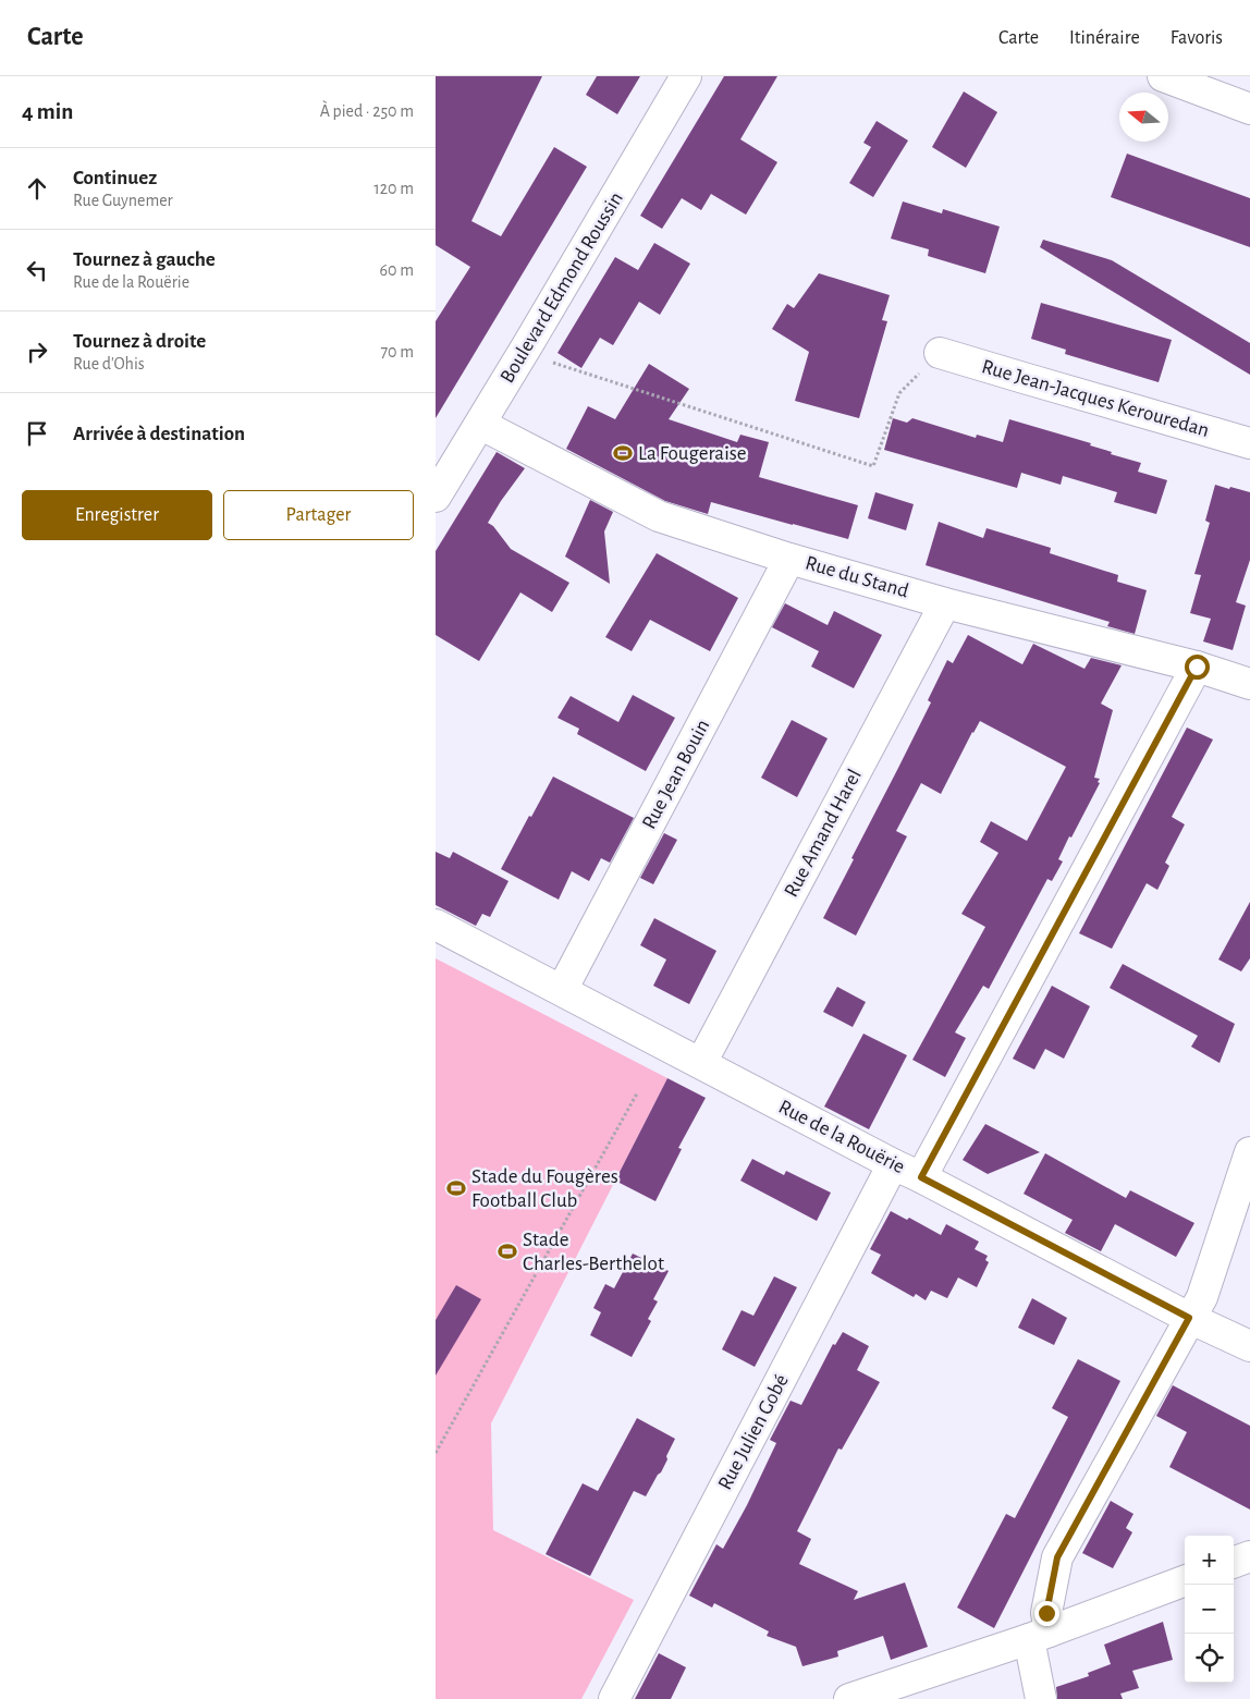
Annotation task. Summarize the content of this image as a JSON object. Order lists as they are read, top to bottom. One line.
{"streets":{"street":["Boulevard Edmond Roussin","Rue Jean-Jacques Kerouredan","Rue du Stand","Rue Jean Bouin","Rue Amand Harel","Rue de la Rouërie","Rue Julien Gobé"]},"crossings":[["Boulevard Edmond Roussin","Rue du Stand"],["Rue du Stand","Rue Jean Bouin"],["Rue du Stand","Rue Amand Harel"],["Rue Jean Bouin","Rue de la Rouërie"],["Rue Amand Harel","Rue de la Rouërie"],["Rue de la Rouërie","Rue Julien Gobé"]],"places":{"sports":["La Fougeraise","Stade du Fougères Football Club","Stade Charles-Berthelot"]},"north":"left","page":{"header":"Carte","nav":["Carte","Itinéraire","Favoris"],"heading":["4 min","À pied · 250 m"],"list":[["Continuez","Rue Guynemer","120 m"],["Tournez à gauche","Rue de la Rouërie","60 m"],["Tournez à droite","Rue d'Ohis","70 m"],"Arrivée à destination"],"buttons":["Enregistrer","Partager"],"map_buttons":["+","−"]}}
